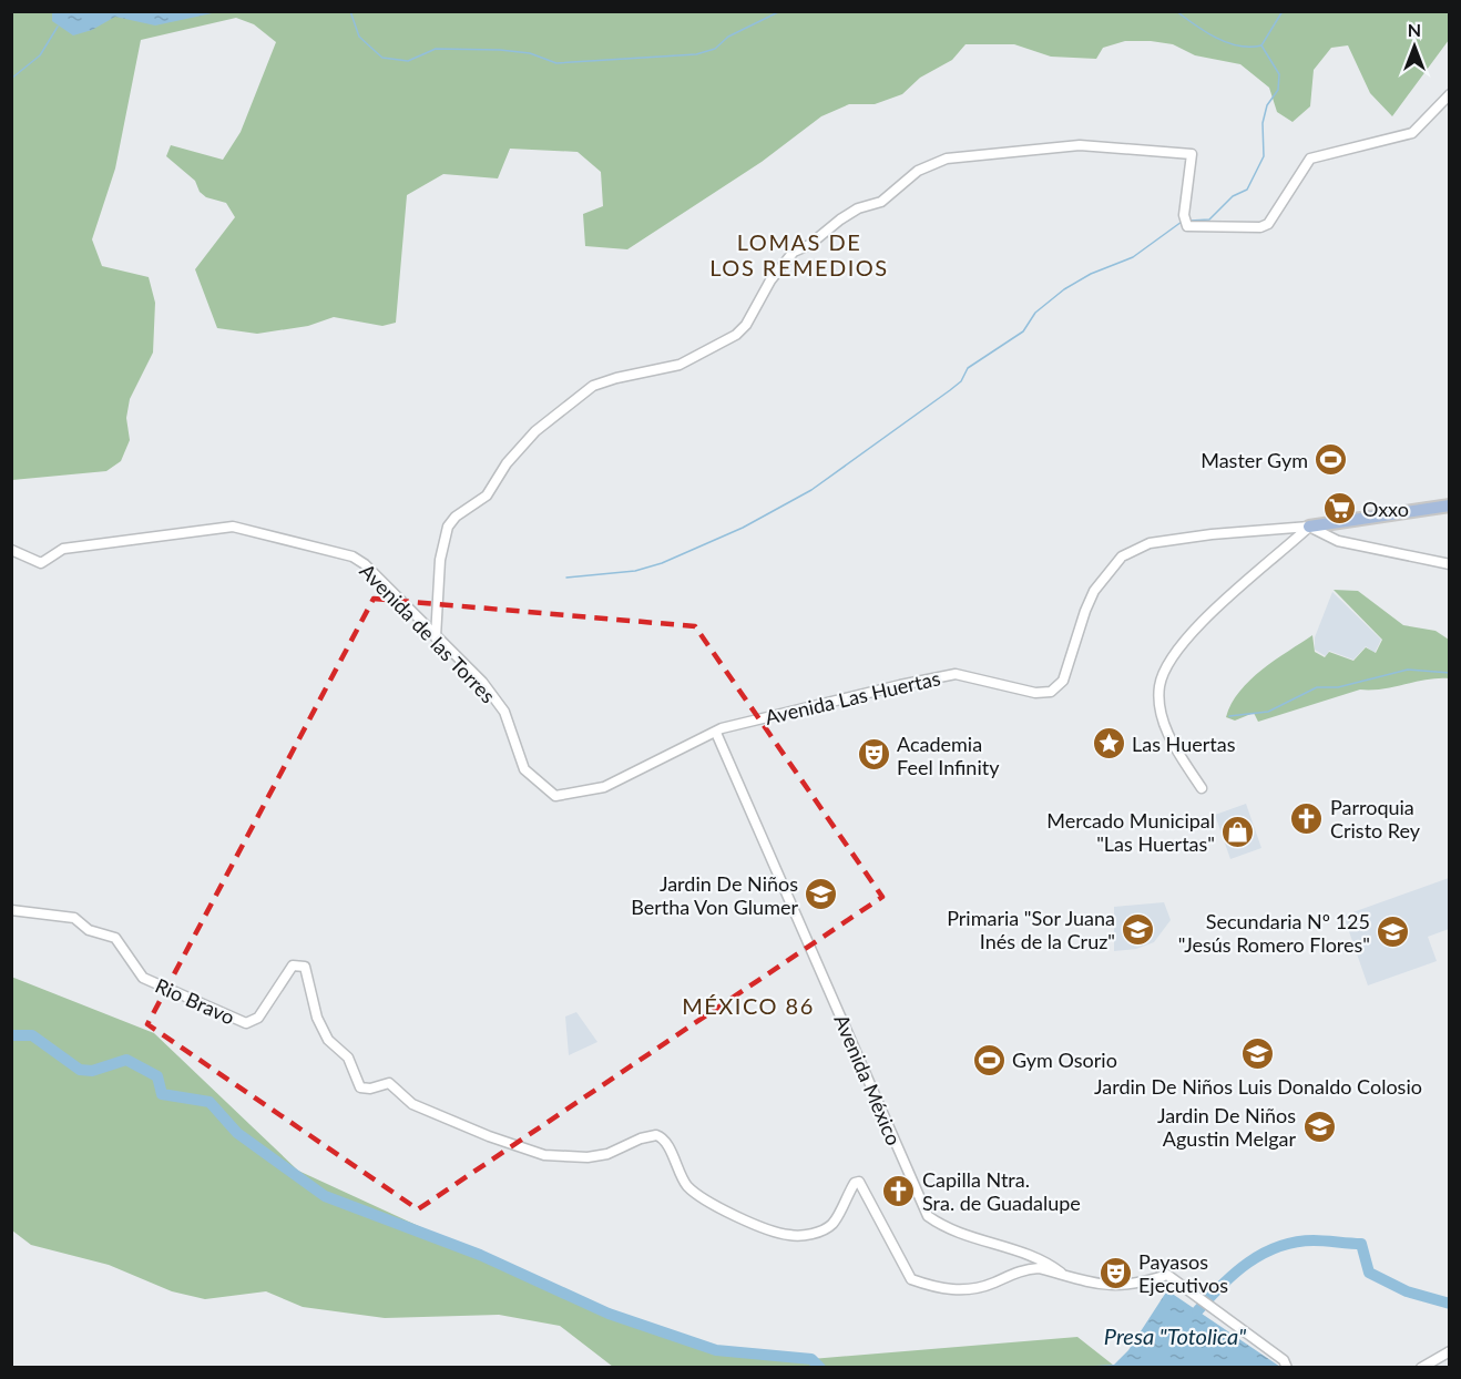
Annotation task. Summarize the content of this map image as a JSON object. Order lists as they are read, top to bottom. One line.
{"streets":{"street":["Avenida de las Torres","Avenida Las Huertas","Rio Bravo","Avenida México"]},"crossings":[["Avenida de las Torres","Avenida Las Huertas"],["Avenida Las Huertas","Avenida México"],["Rio Bravo","Avenida México"]],"districts":["LOMAS DE LOS REMEDIOS","MÉXICO 86"],"water":["Presa \"Totolica\""],"places":{"sports":["Master Gym","Gym Osorio"],"supermarket":["Oxxo"],"place":["Las Huertas"],"theatre":["Academia Feel Infinity","Payasos Ejecutivos"],"church":["Parroquia Cristo Rey","Capilla Ntra. Sra. de Guadalupe"],"shop":["Mercado Municipal \"Las Huertas\""],"school or university":["Jardin De Niños Bertha Von Glumer","Primaria \"Sor Juana Inés de la Cruz\"","Secundaria Nº 125 \"Jesús Romero Flores\"","Jardin De Niños Luis Donaldo Colosio","Jardin De Niños Agustin Melgar"]},"north":"top"}
